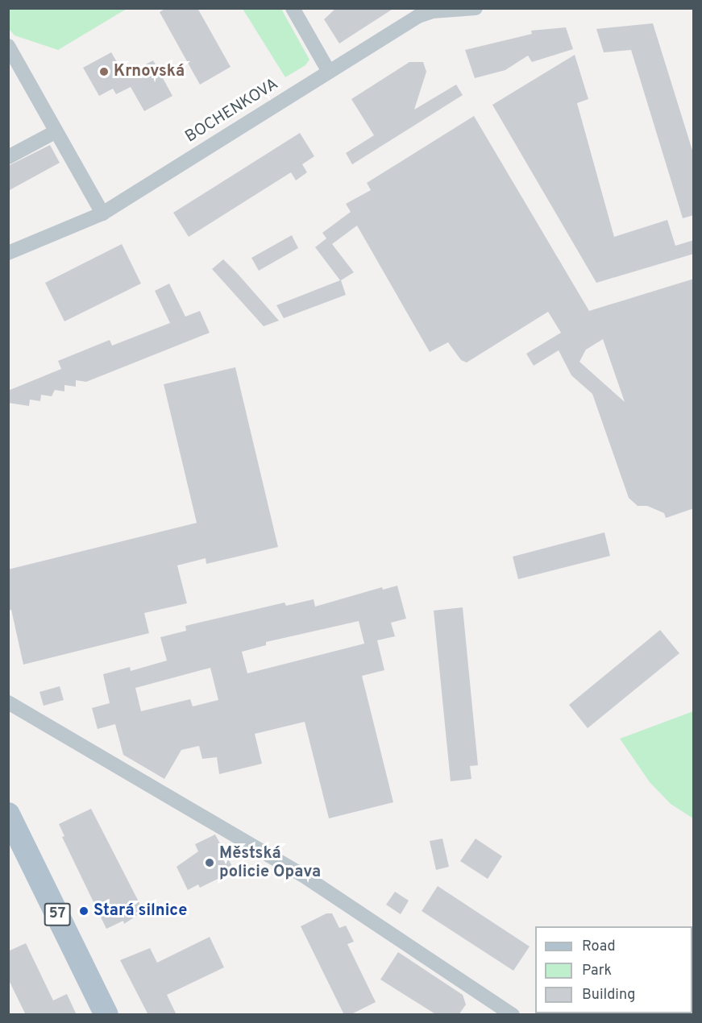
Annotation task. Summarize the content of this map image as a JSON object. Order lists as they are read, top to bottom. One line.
{"streets":{"main road":["57"],"street":["BOCHENKOVA"]},"places":["Krnovská","Městská policie Opava","Stará silnice"],"legend":["Road","Park","Building"]}
